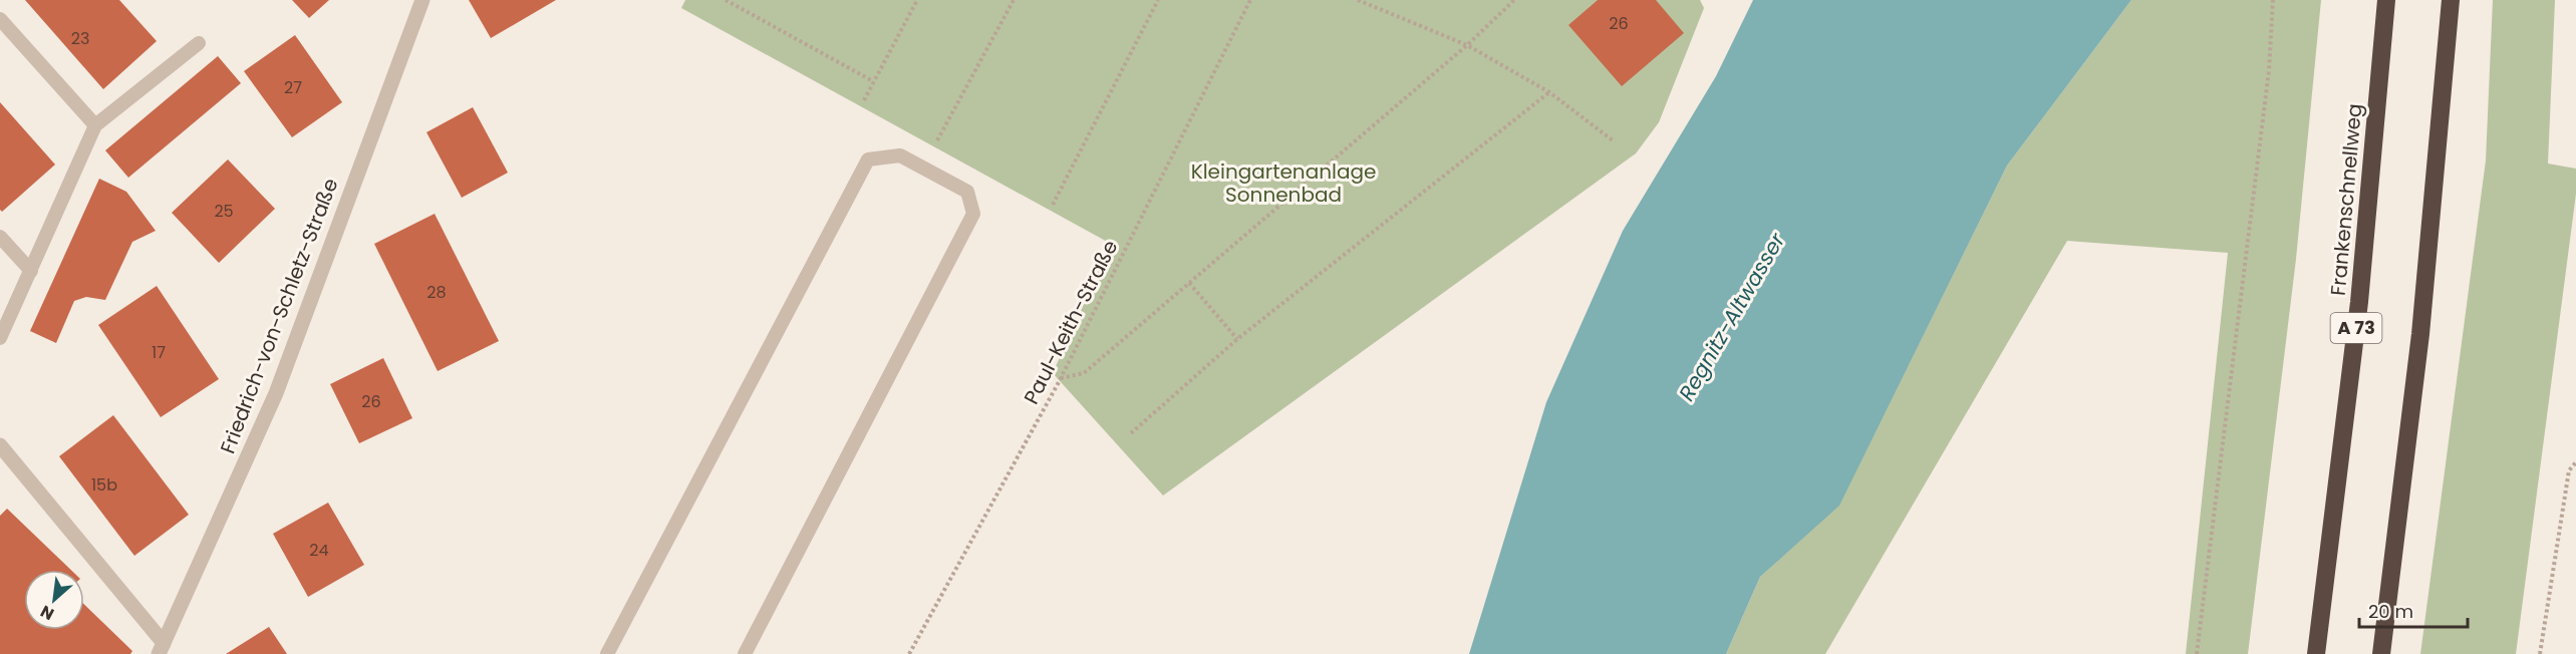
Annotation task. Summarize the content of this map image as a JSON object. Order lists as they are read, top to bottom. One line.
{"streets":{"highway":["Frankenschnellweg","A 73"],"street":["Friedrich-von-Schletz-Straße"],"path":["Paul-Keith-Straße"]},"water":["Regnitz-Altwasser"],"parks":["Kleingartenanlage Sonnenbad"],"house_numbers":["26","23","27","25","28","17","26","15b","24"],"scale_bar":"20 m","north":"bottom left"}
